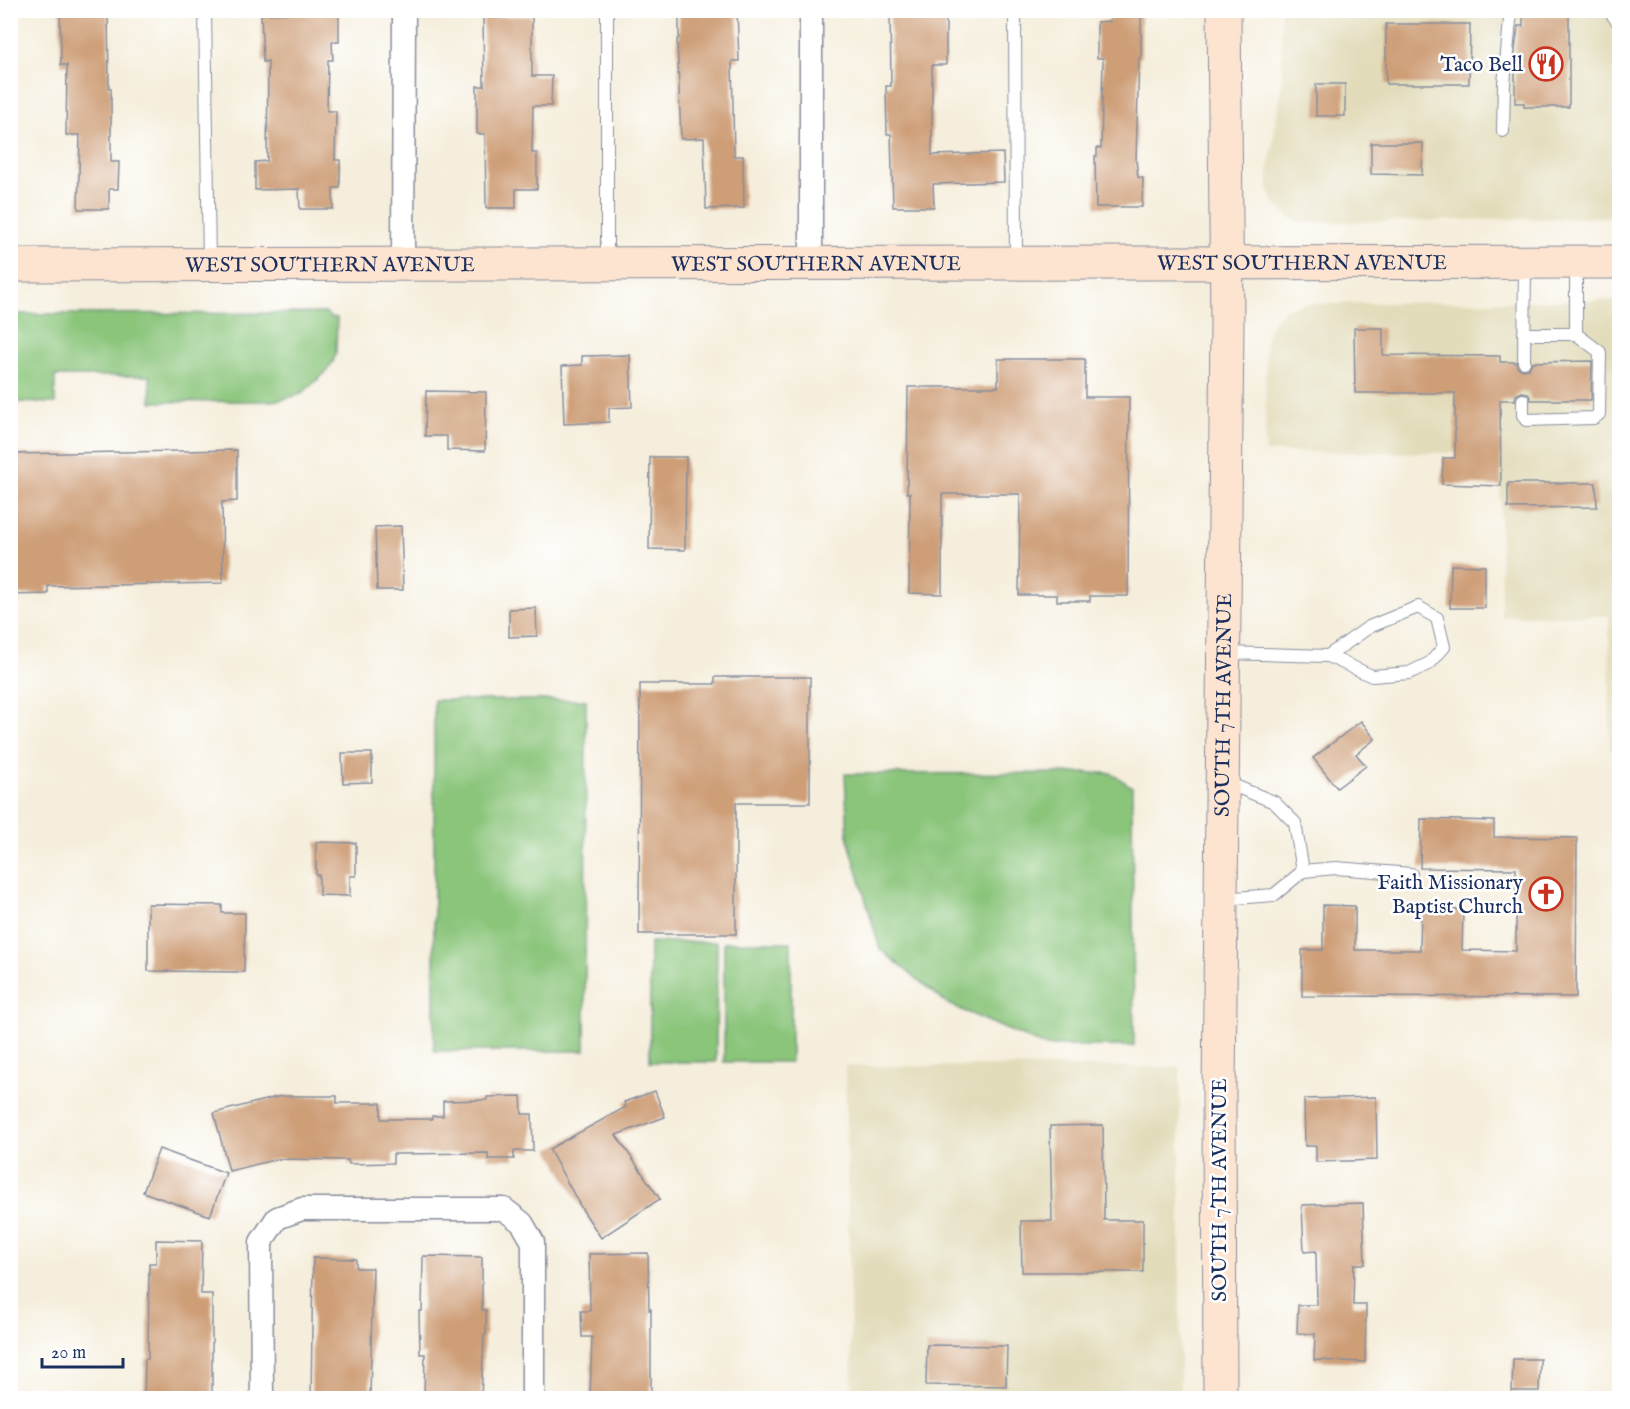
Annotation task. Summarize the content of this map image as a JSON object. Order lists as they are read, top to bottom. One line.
{"streets":{"main road":["WEST SOUTHERN AVENUE","SOUTH 7TH AVENUE"]},"crossings":[["WEST SOUTHERN AVENUE","SOUTH 7TH AVENUE"]],"places":{"restaurant":["Taco Bell"],"church":["Faith Missionary Baptist Church"]},"scale_bar":"20 m"}
